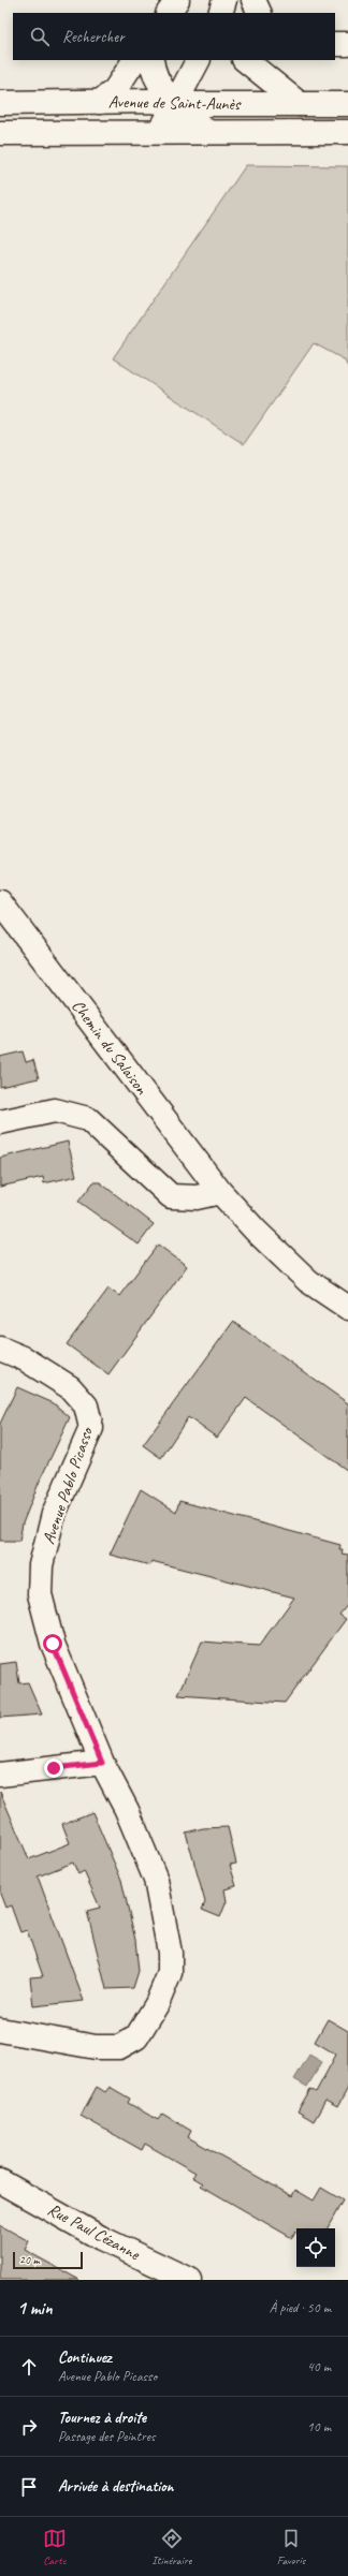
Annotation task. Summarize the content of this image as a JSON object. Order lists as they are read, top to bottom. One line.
{"streets":{"street":["Avenue de Saint-Aunès","Chemin du Salaison","Avenue Pablo Picasso","Rue Paul Cézanne"]},"scale_bar":"20 m","page":{"search":"Rechercher","scale":"20 m","heading":["1 min","À pied · 50 m"],"list":[["Continuez","Avenue Pablo Picasso","40 m"],["Tournez à droite","Passage des Peintres","10 m"],"Arrivée à destination"],"nav":["Carte","Itinéraire","Favoris"]}}
